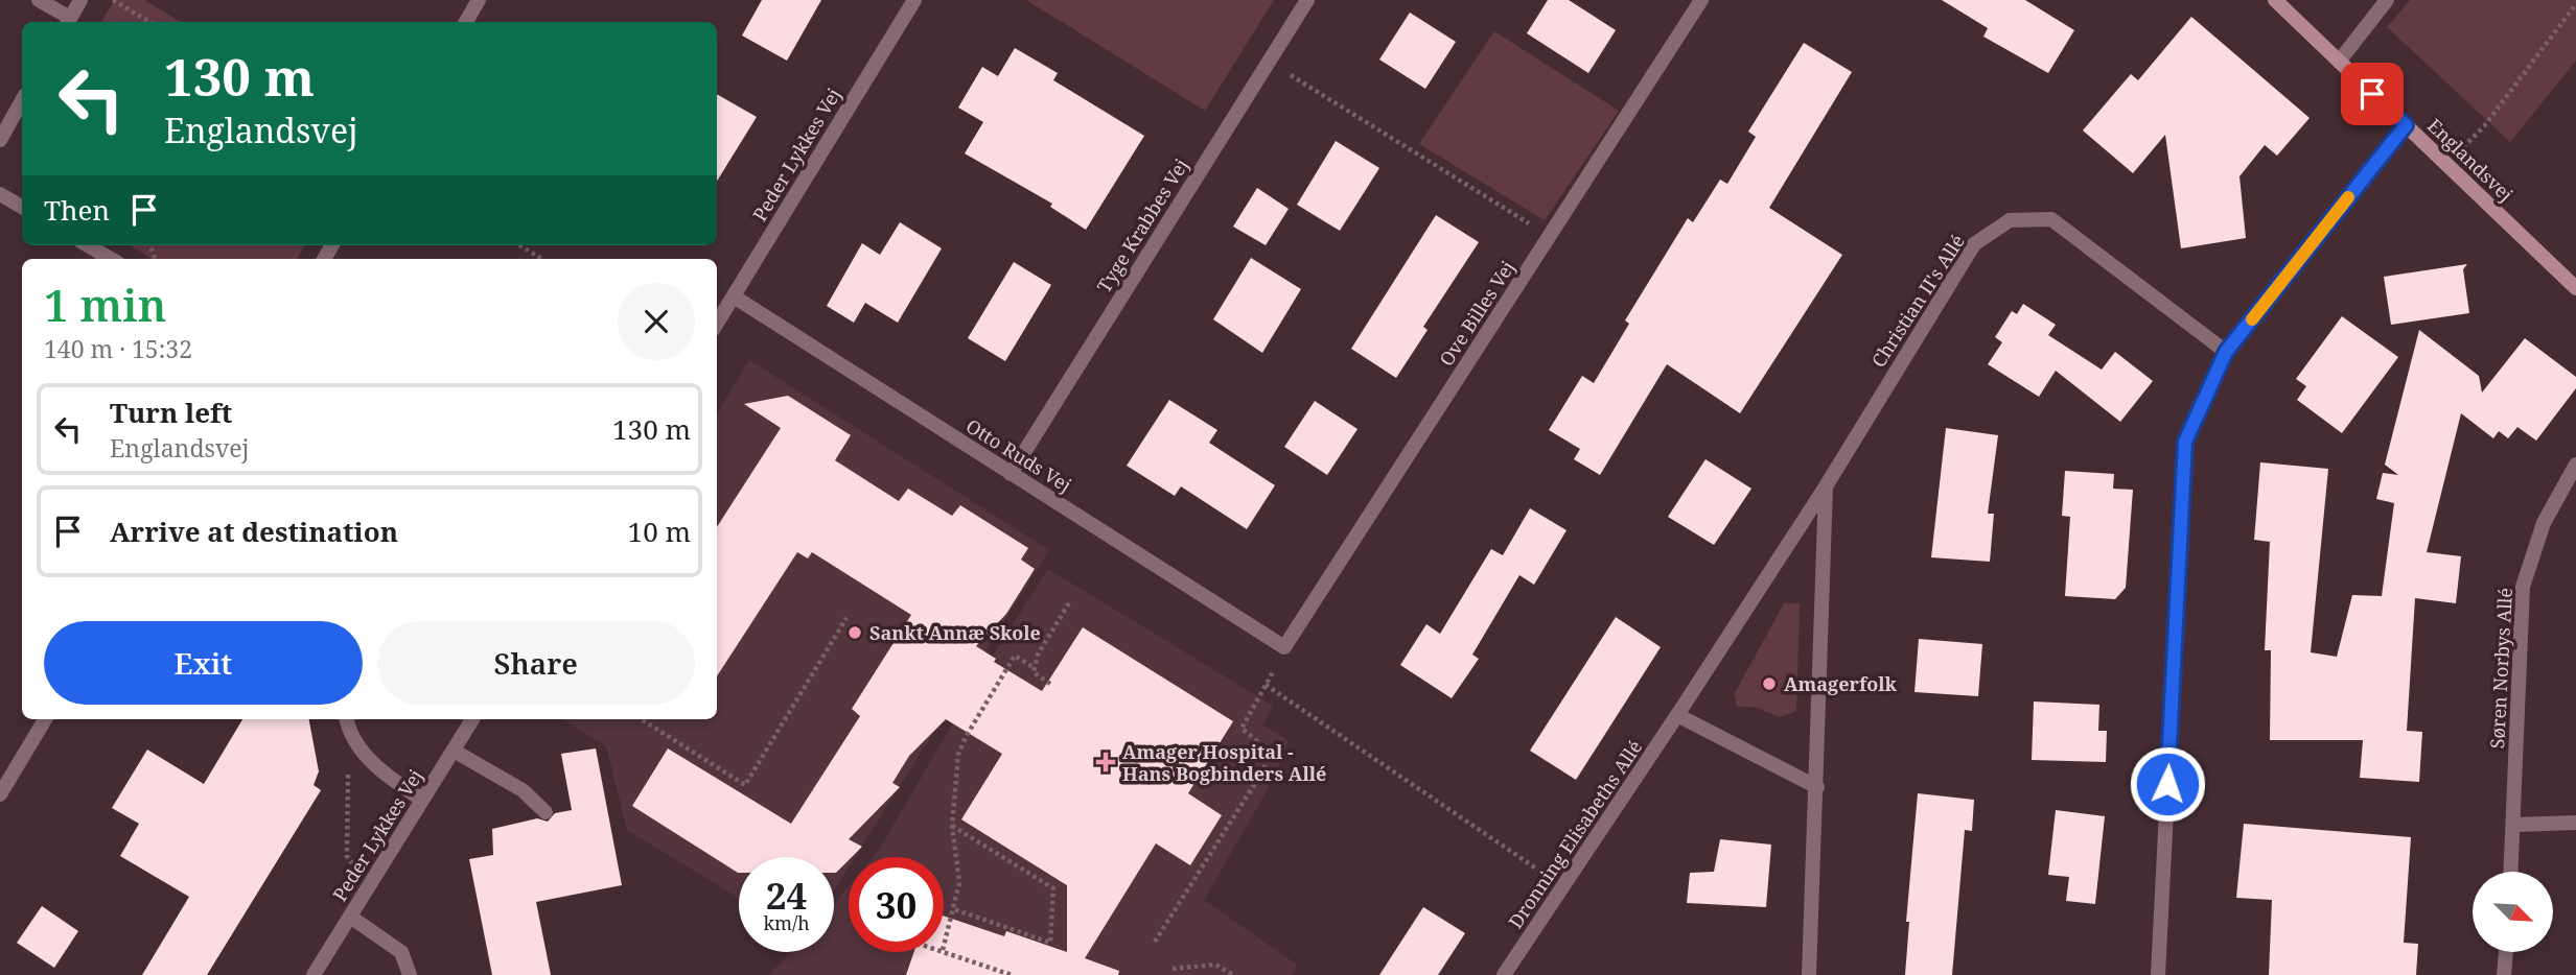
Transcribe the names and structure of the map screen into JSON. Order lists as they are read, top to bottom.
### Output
{
  "streets": {
    "street": [
      "Peder Lykkes Vej",
      "Englandsvej",
      "Tyge Krabbes Vej",
      "Christian II's Allé",
      "Ove Billes Vej",
      "Otto Ruds Vej",
      "Søren Norbys Allé",
      "Dronning Elisabeths Allé"
    ]
  },
  "crossings": [
    ["Peder Lykkes Vej", "Otto Ruds Vej"],
    ["Tyge Krabbes Vej", "Otto Ruds Vej"],
    ["Christian II's Allé", "Dronning Elisabeths Allé"],
    ["Ove Billes Vej", "Otto Ruds Vej"]
  ],
  "places": {
    "other": ["Sankt Annæ Skole", "Amagerfolk"],
    "health": ["Amager Hospital - Hans Bogbinders Allé"]
  },
  "north": "bottom right",
  "page": {
    "turn": ["130 m", "Englandsvej"],
    "then": "Then",
    "heading": ["1 min", "140 m · 15:32"],
    "list": [
      {
        "name": "Turn left",
        "note": "Englandsvej",
        "value": "130 m"
      },
      {
        "name": "Arrive at destination",
        "value": "10 m"
      }
    ],
    "buttons": ["Exit", "Share"],
    "speed": "24 km/h",
    "limit": "30"
  }
}
